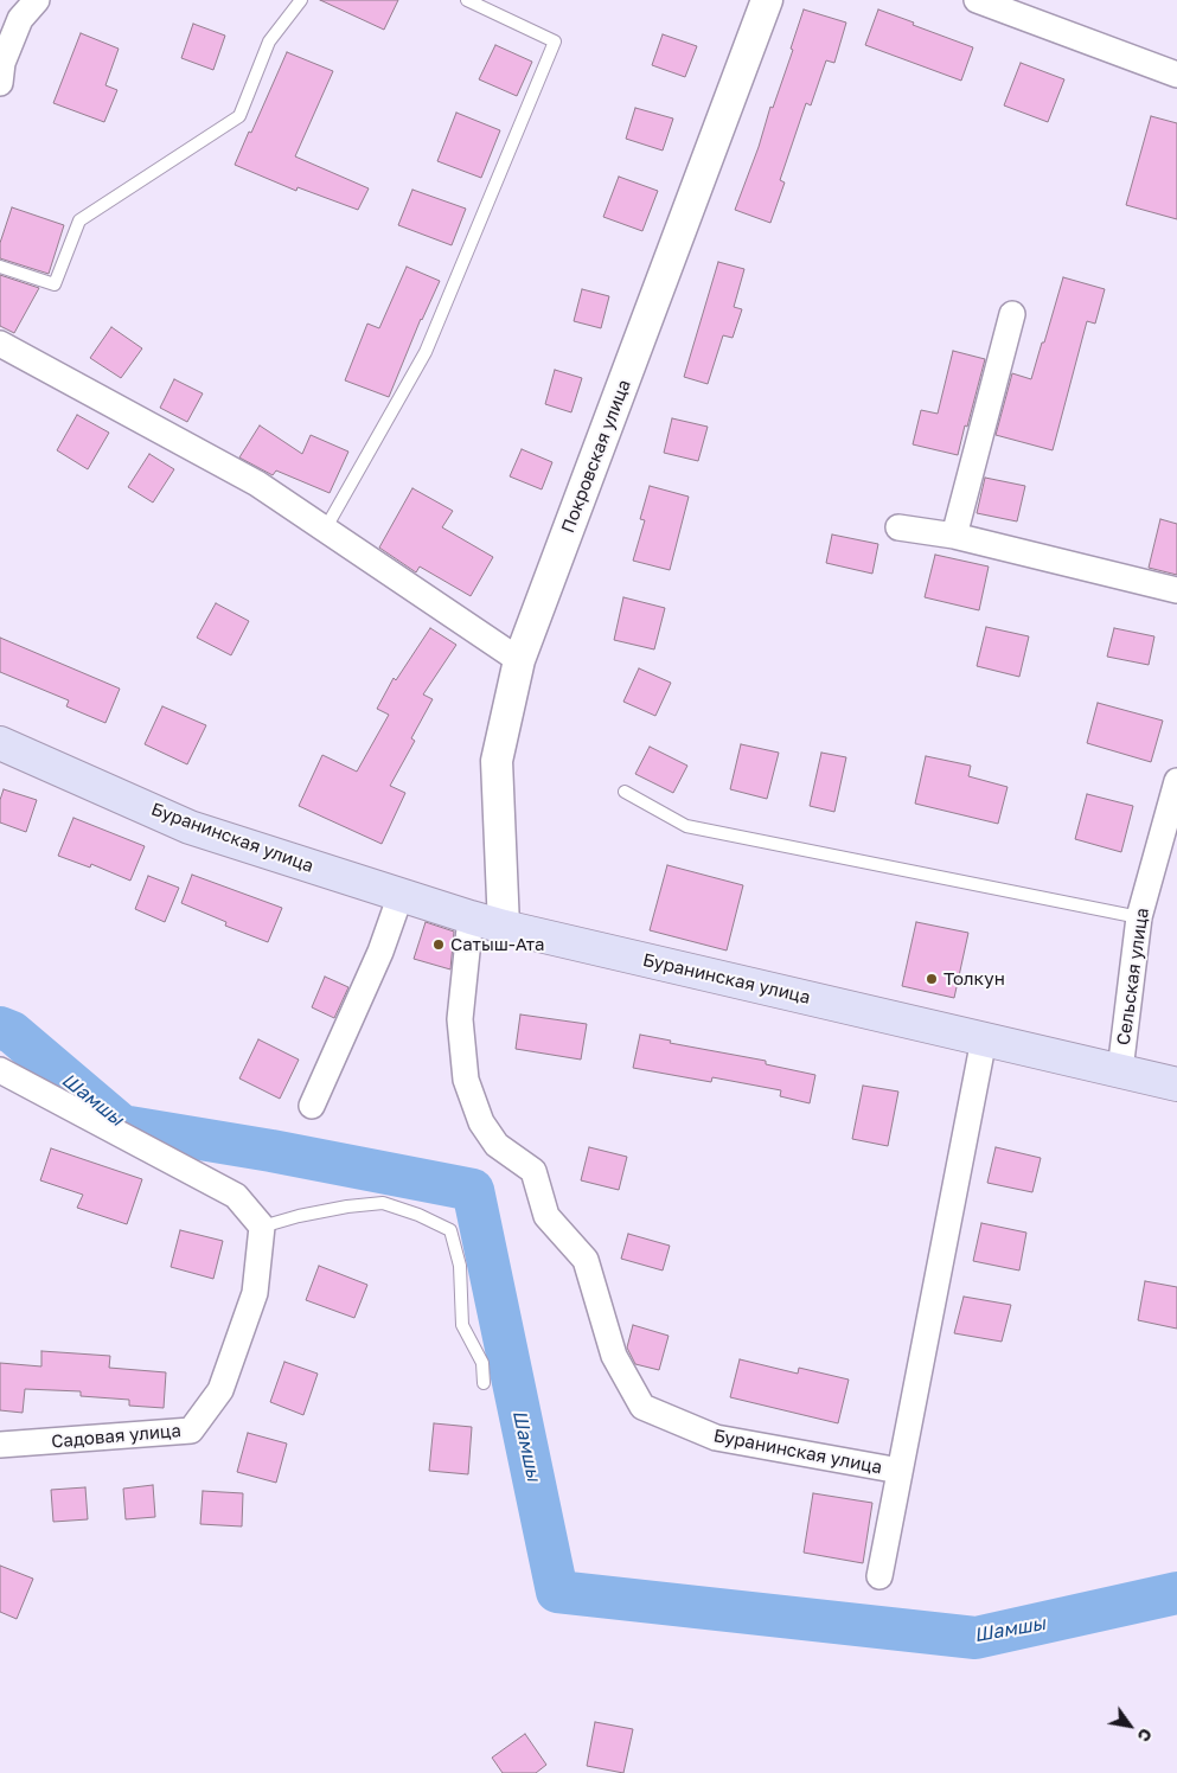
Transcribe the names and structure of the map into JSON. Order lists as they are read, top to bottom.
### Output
{
  "streets": {
    "main road": ["Буранинская улица"],
    "street": ["Покровская улица", "Сельская улица", "Садовая улица"]
  },
  "crossings": [
    ["Покровская улица", "Буранинская улица"],
    ["Буранинская улица", "Сельская улица"]
  ],
  "water": ["Шамшы"],
  "places": ["Сатыш-Ата", "Толкун"],
  "north": "bottom right"
}
